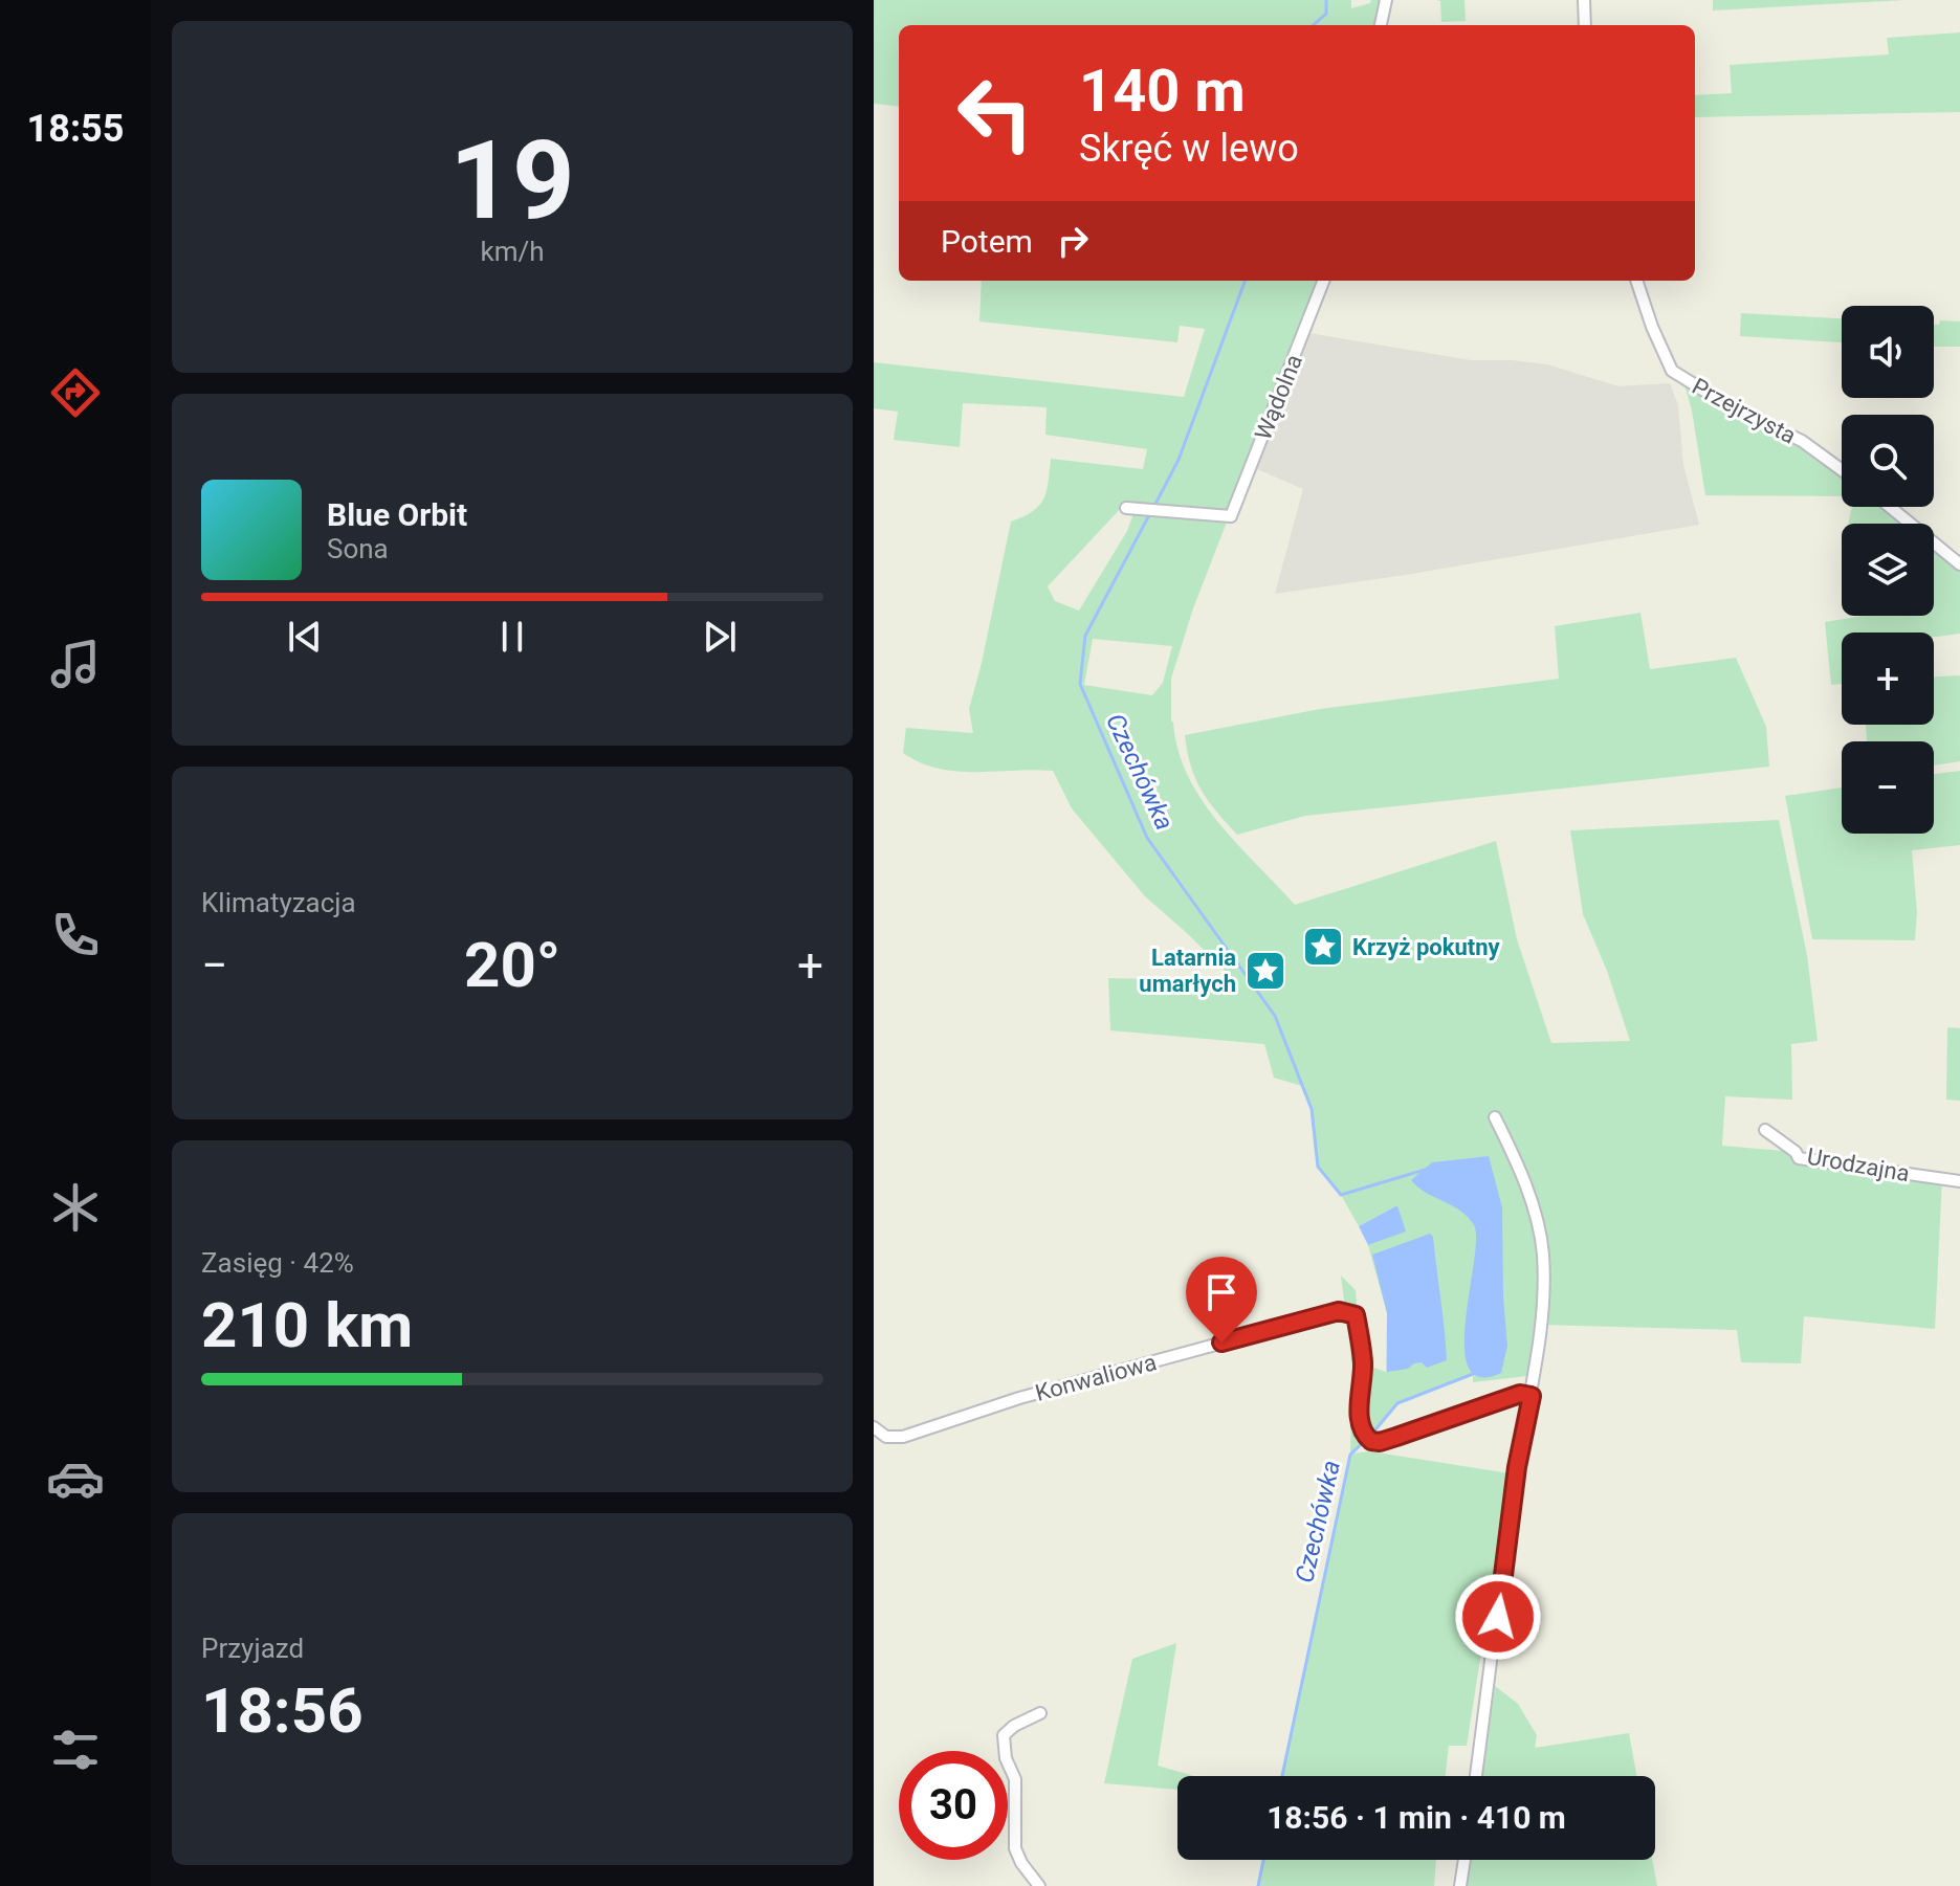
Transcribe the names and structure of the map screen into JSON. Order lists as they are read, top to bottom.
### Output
{
  "streets": {
    "street": [
      "Wądolna",
      "Przejrzysta",
      "Urodzajna",
      "Konwaliowa"
    ]
  },
  "water": ["Czechówka"],
  "places": {
    "place": ["Krzyż pokutny", "Latarnia umarłych"]
  },
  "page": {
    "tabs": "18:55",
    "tile": [
      ["19", "km/h"],
      "Klimatyzacja",
      ["Zasięg · 42%", "210 km"],
      ["Przyjazd", "18:56"]
    ],
    "turn": ["140 m", "Skręć w lewo"],
    "then": "Potem",
    "map_buttons": ["+", "−"],
    "song": ["Blue Orbit", "Sona"],
    "heat": ["−", "20°", "+"],
    "limit": "30",
    "trip": "18:56 · 1 min · 410 m"
  }
}
